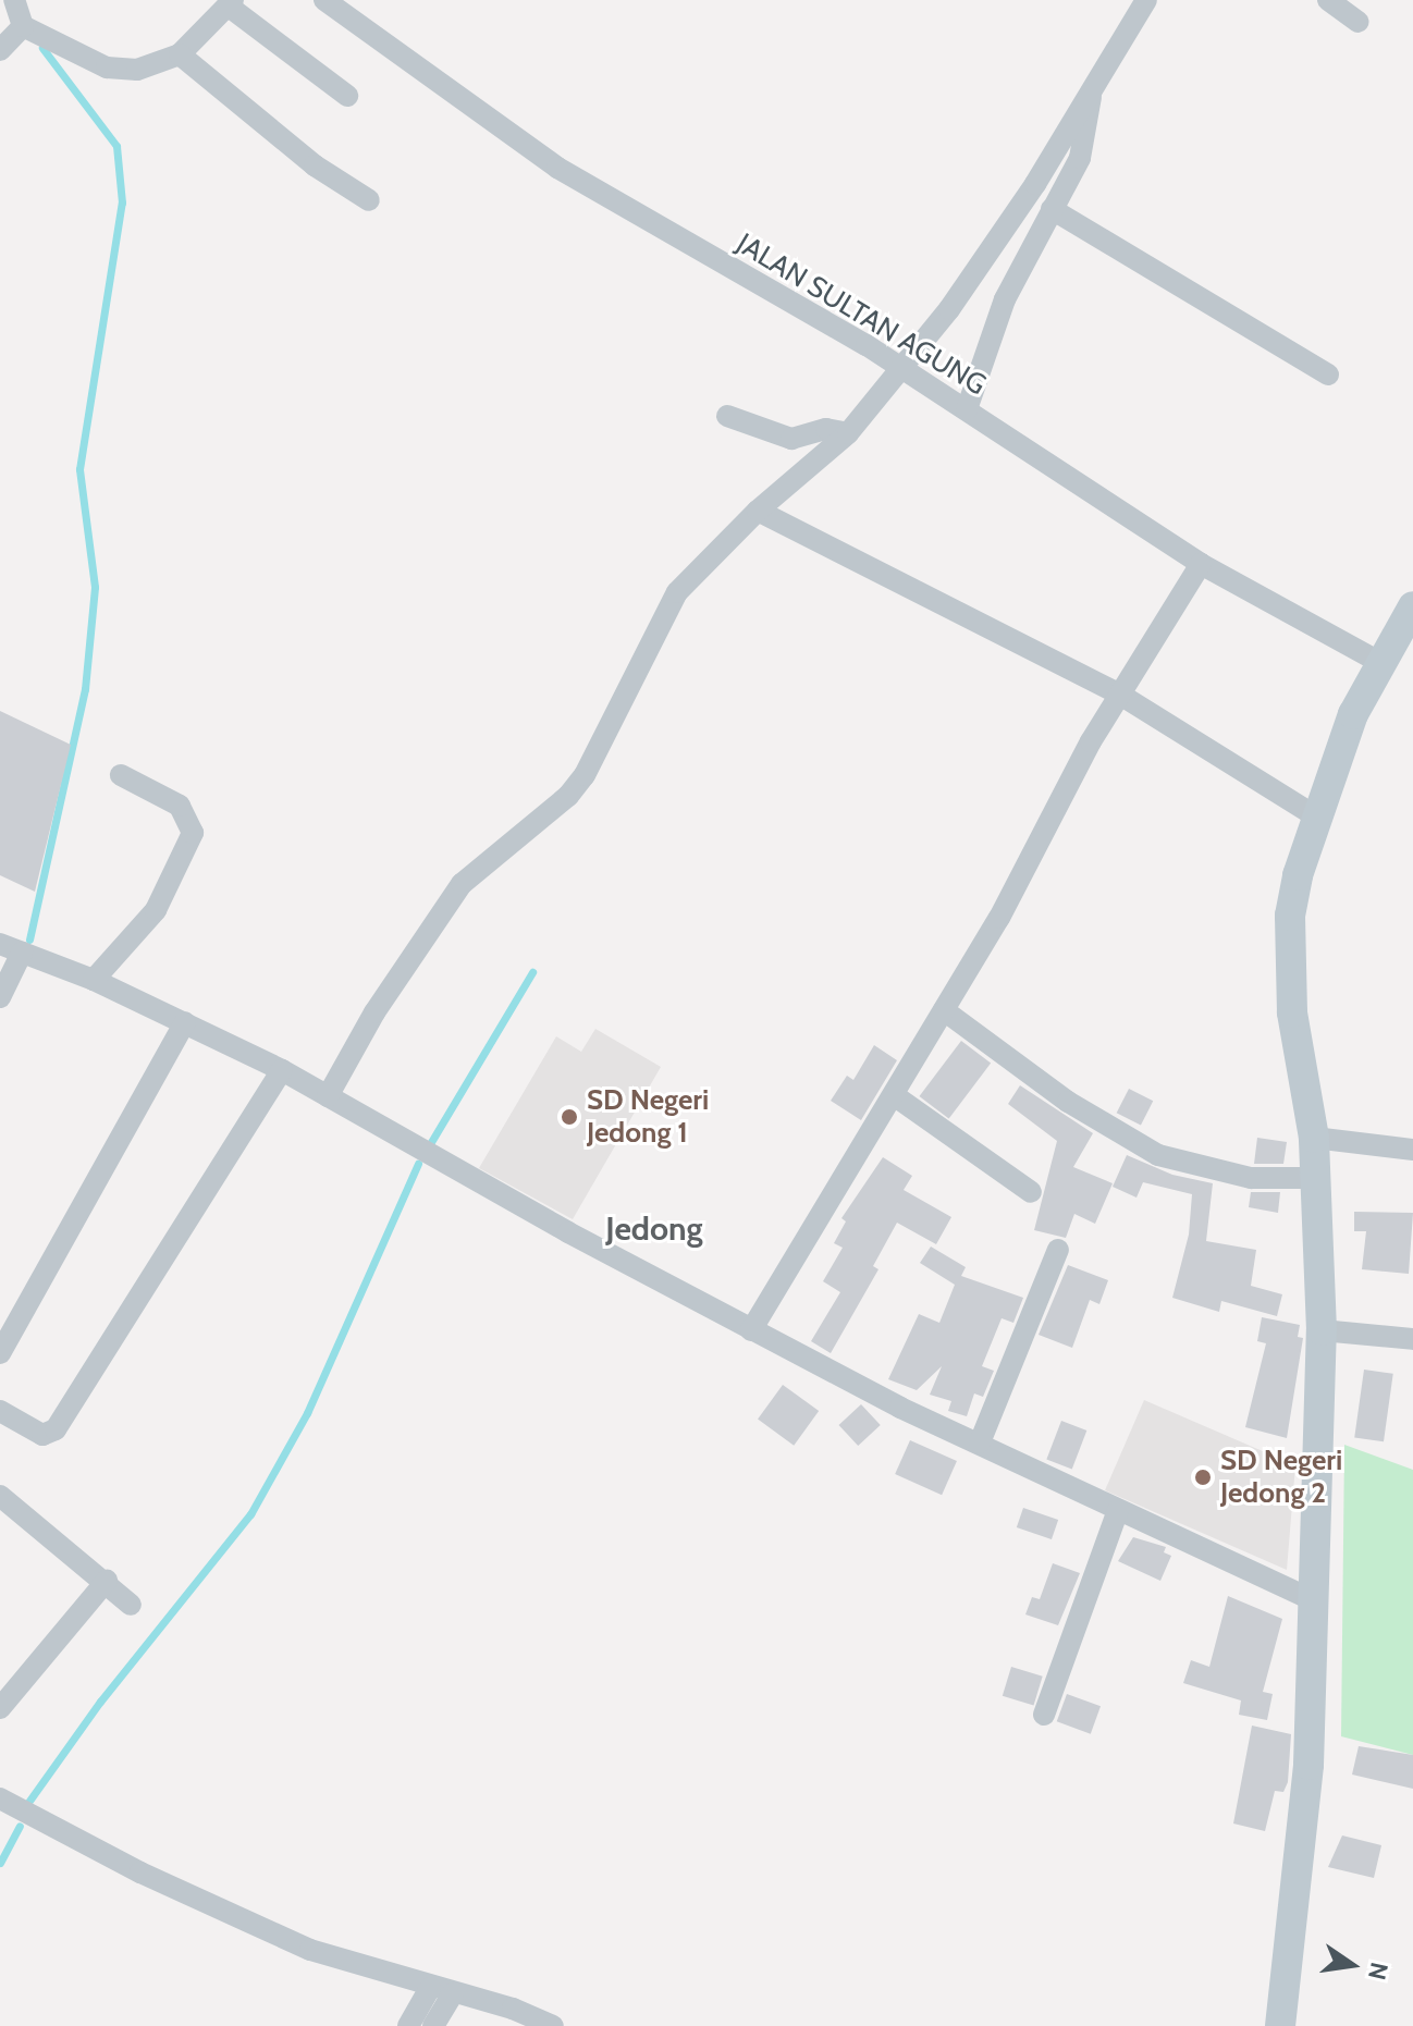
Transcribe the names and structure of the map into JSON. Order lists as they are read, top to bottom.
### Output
{
  "streets": {
    "street": ["JALAN SULTAN AGUNG"]
  },
  "districts": ["Jedong"],
  "places": ["SD Negeri Jedong 1", "SD Negeri Jedong 2"],
  "north": "right"
}
